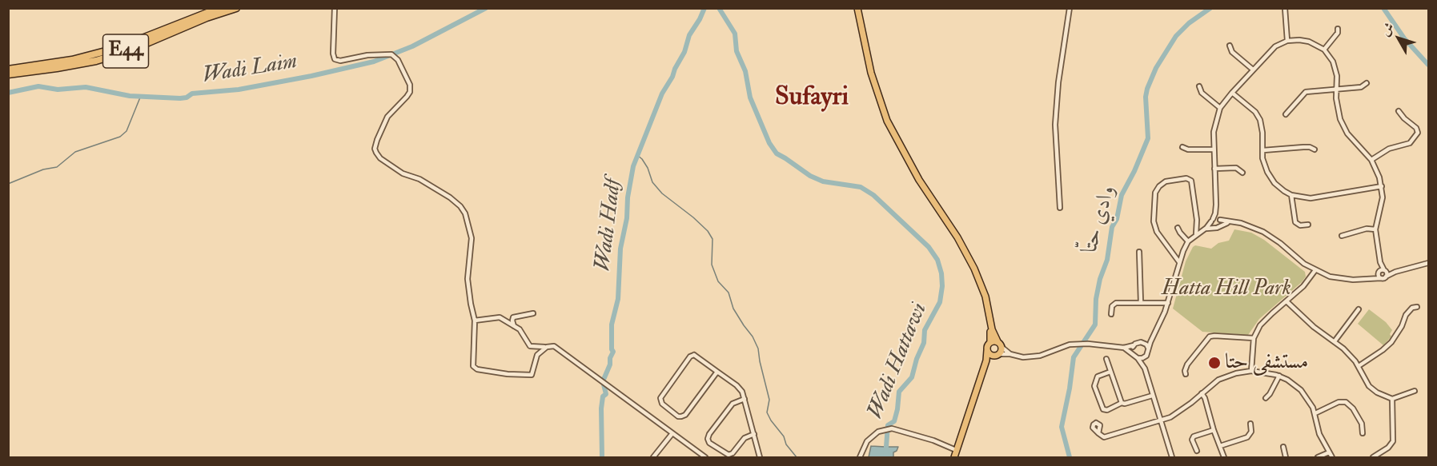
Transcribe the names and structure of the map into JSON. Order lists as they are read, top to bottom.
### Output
{
  "streets": {
    "highway": ["E44"]
  },
  "districts": ["Sufayri"],
  "water": [
    "Wadi Laim",
    "وادي حتّا",
    "Wadi Hadf",
    "Wadi Hattawi"
  ],
  "parks": ["Hatta Hill Park"],
  "places": ["مستشفى حتا"],
  "north": "top left"
}
